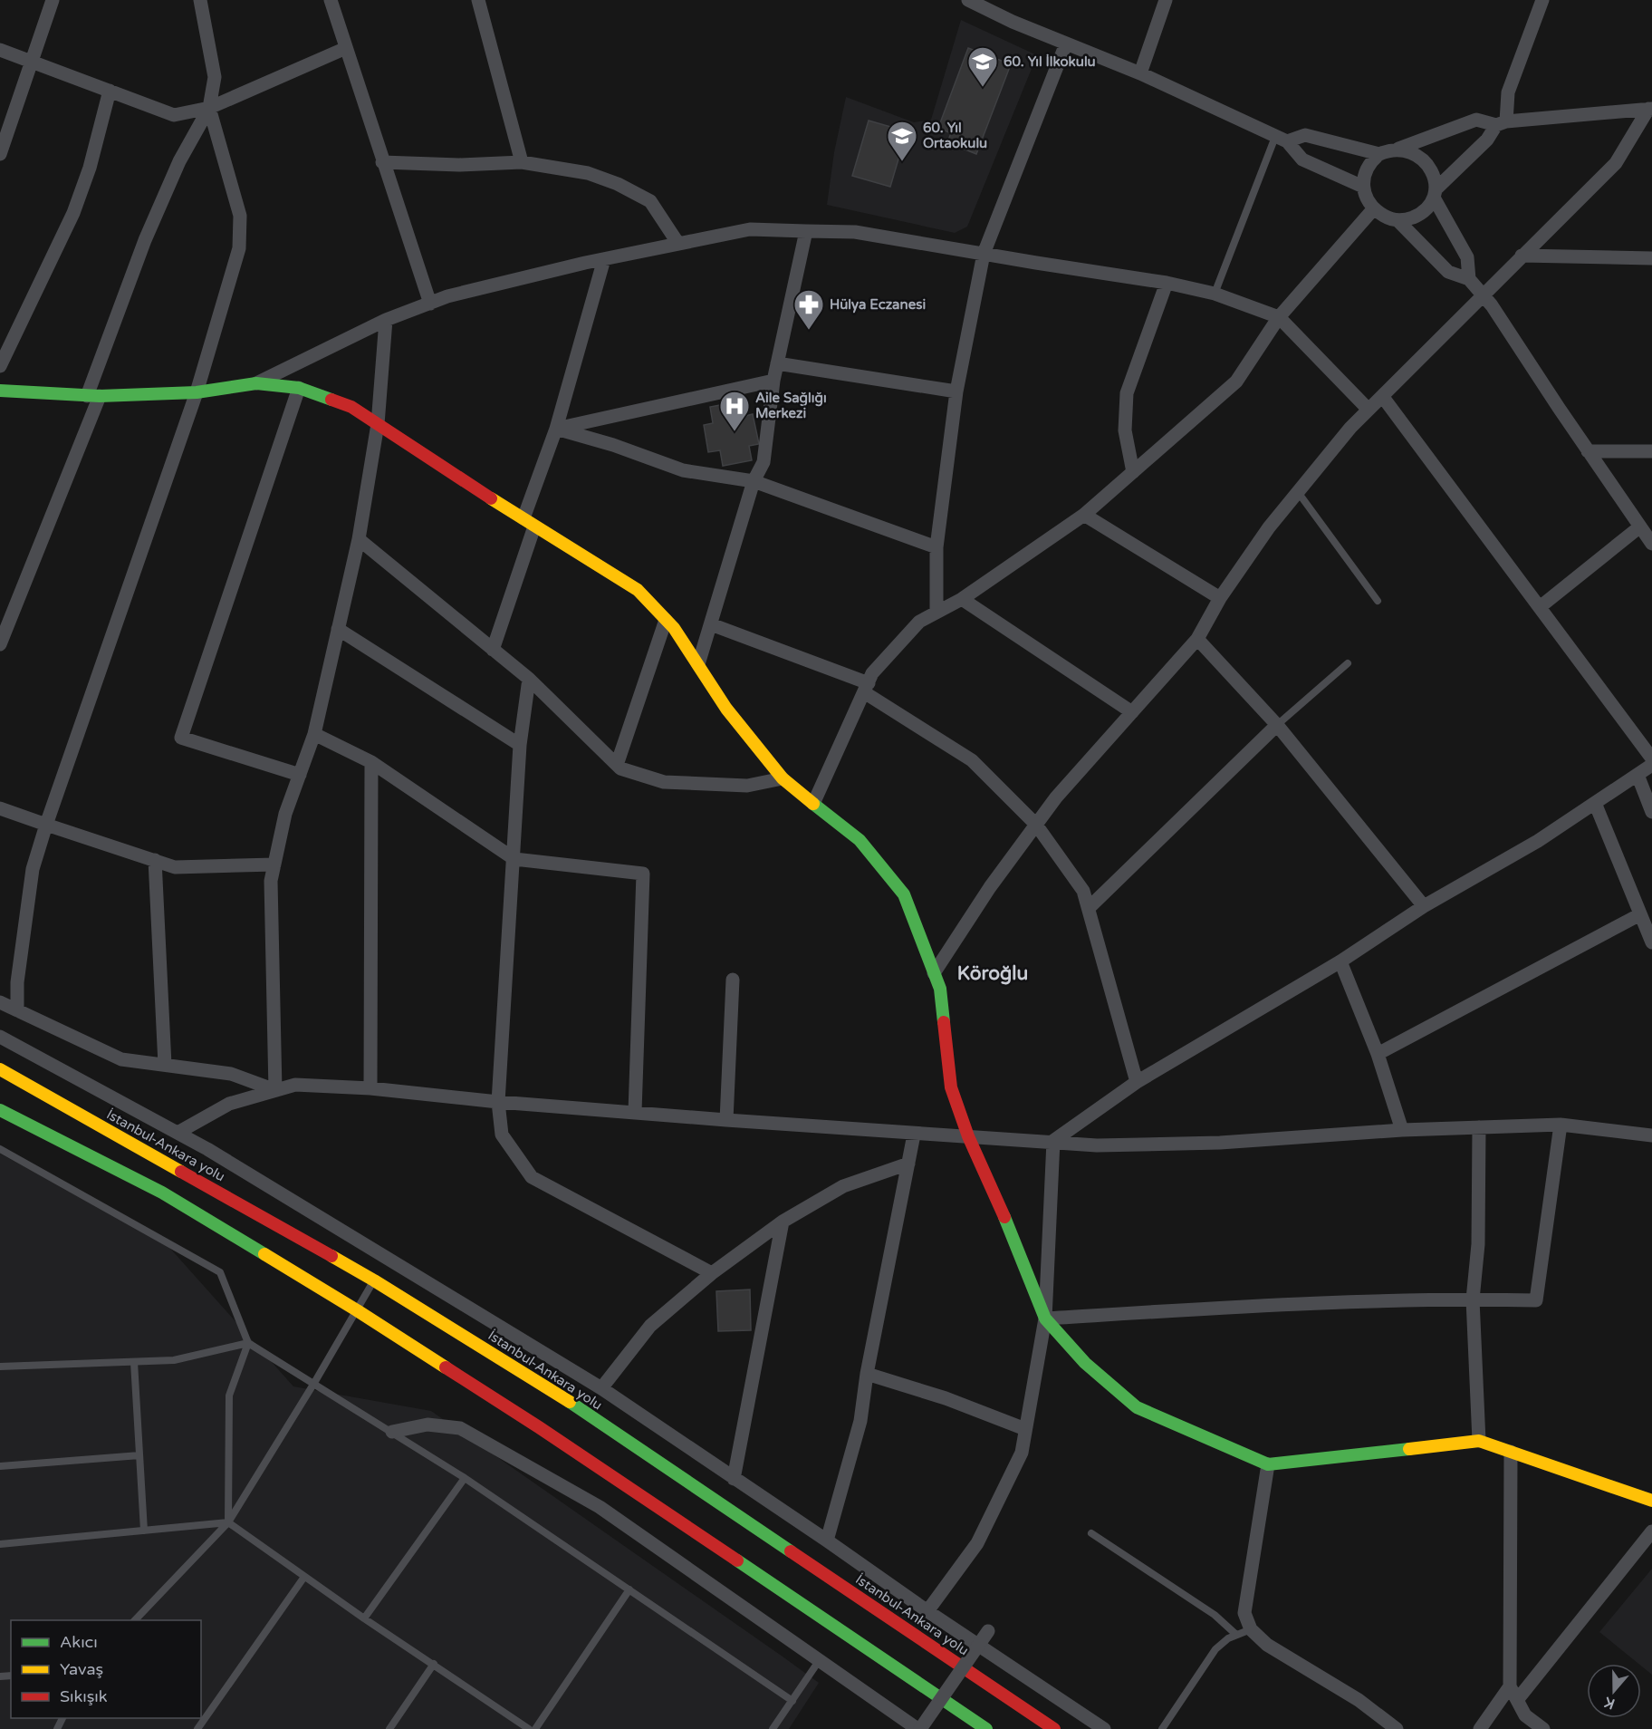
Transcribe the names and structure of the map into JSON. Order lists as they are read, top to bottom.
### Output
{
  "streets": {
    "main road": ["İstanbul-Ankara yolu"]
  },
  "districts": ["Köroğlu"],
  "places": {
    "school or university": ["60. Yıl İlkokulu", "60. Yıl Ortaokulu"],
    "pharmacy": ["Hülya Eczanesi"],
    "hospital": ["Aile Sağlığı Merkezi"]
  },
  "legend": ["Akıcı", "Yavaş", "Sıkışık"],
  "north": "bottom"
}
